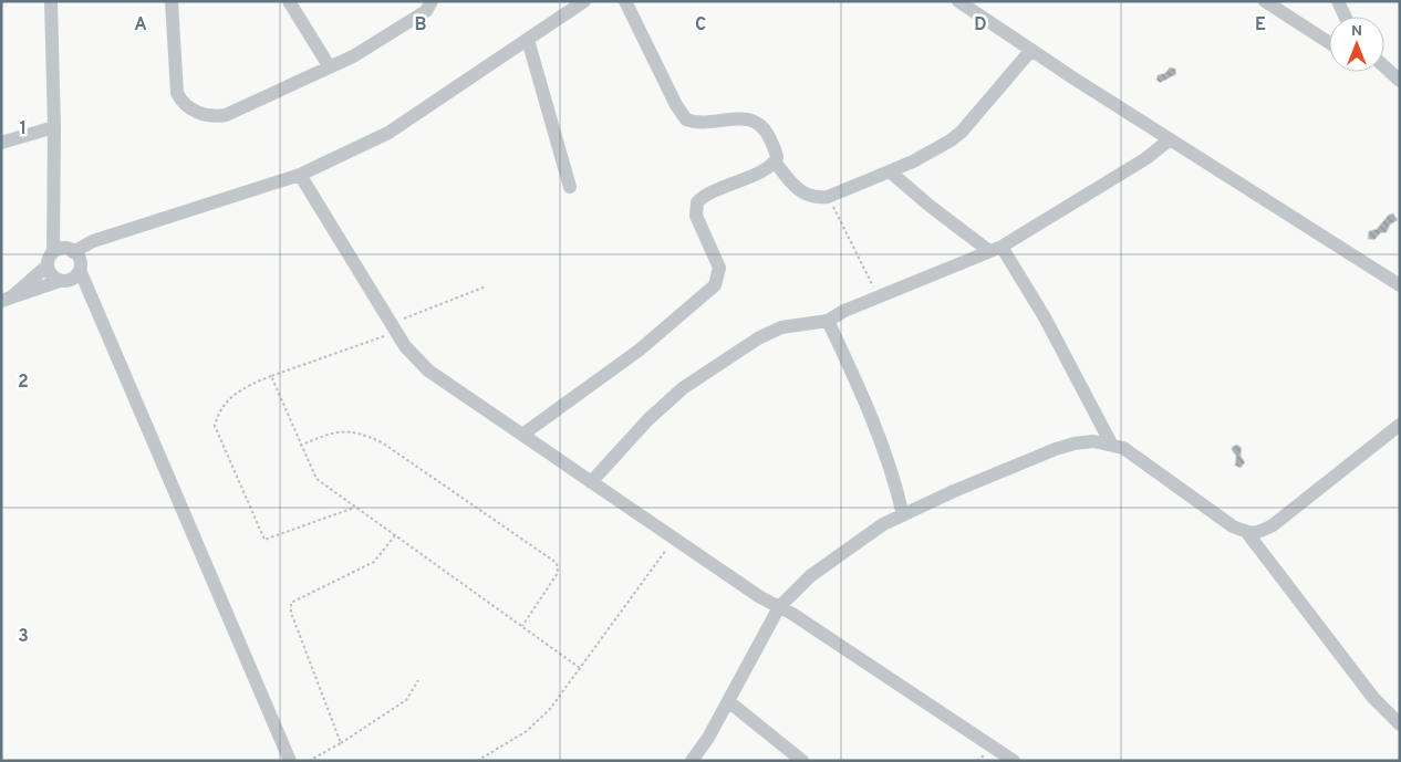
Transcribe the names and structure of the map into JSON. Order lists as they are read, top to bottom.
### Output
{
  "north": "top",
  "grid": {
    "columns": [
      "A",
      "B",
      "C",
      "D",
      "E"
    ],
    "rows": ["1", "2", "3"]
  }
}
